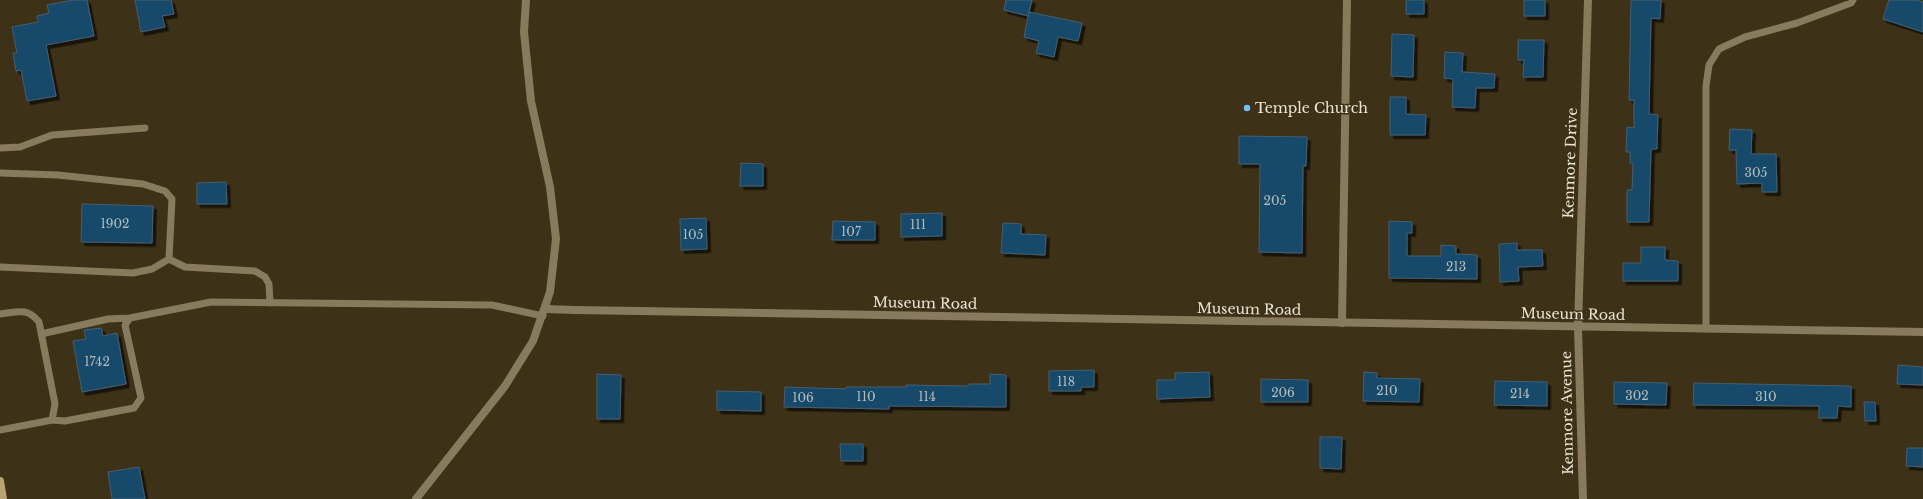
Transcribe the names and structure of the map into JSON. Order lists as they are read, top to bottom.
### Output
{
  "streets": {
    "street": ["Kenmore Drive", "Museum Road", "Kenmore Avenue"]
  },
  "crossings": [
    ["Kenmore Drive", "Museum Road"],
    ["Kenmore Drive", "Kenmore Avenue"],
    ["Museum Road", "Kenmore Avenue"]
  ],
  "places": ["Temple Church"],
  "house_numbers": [
    "305",
    "205",
    "1902",
    "111",
    "107",
    "105",
    "213",
    "1742",
    "118",
    "210",
    "206",
    "214",
    "302",
    "110",
    "114",
    "310",
    "106"
  ]
}
